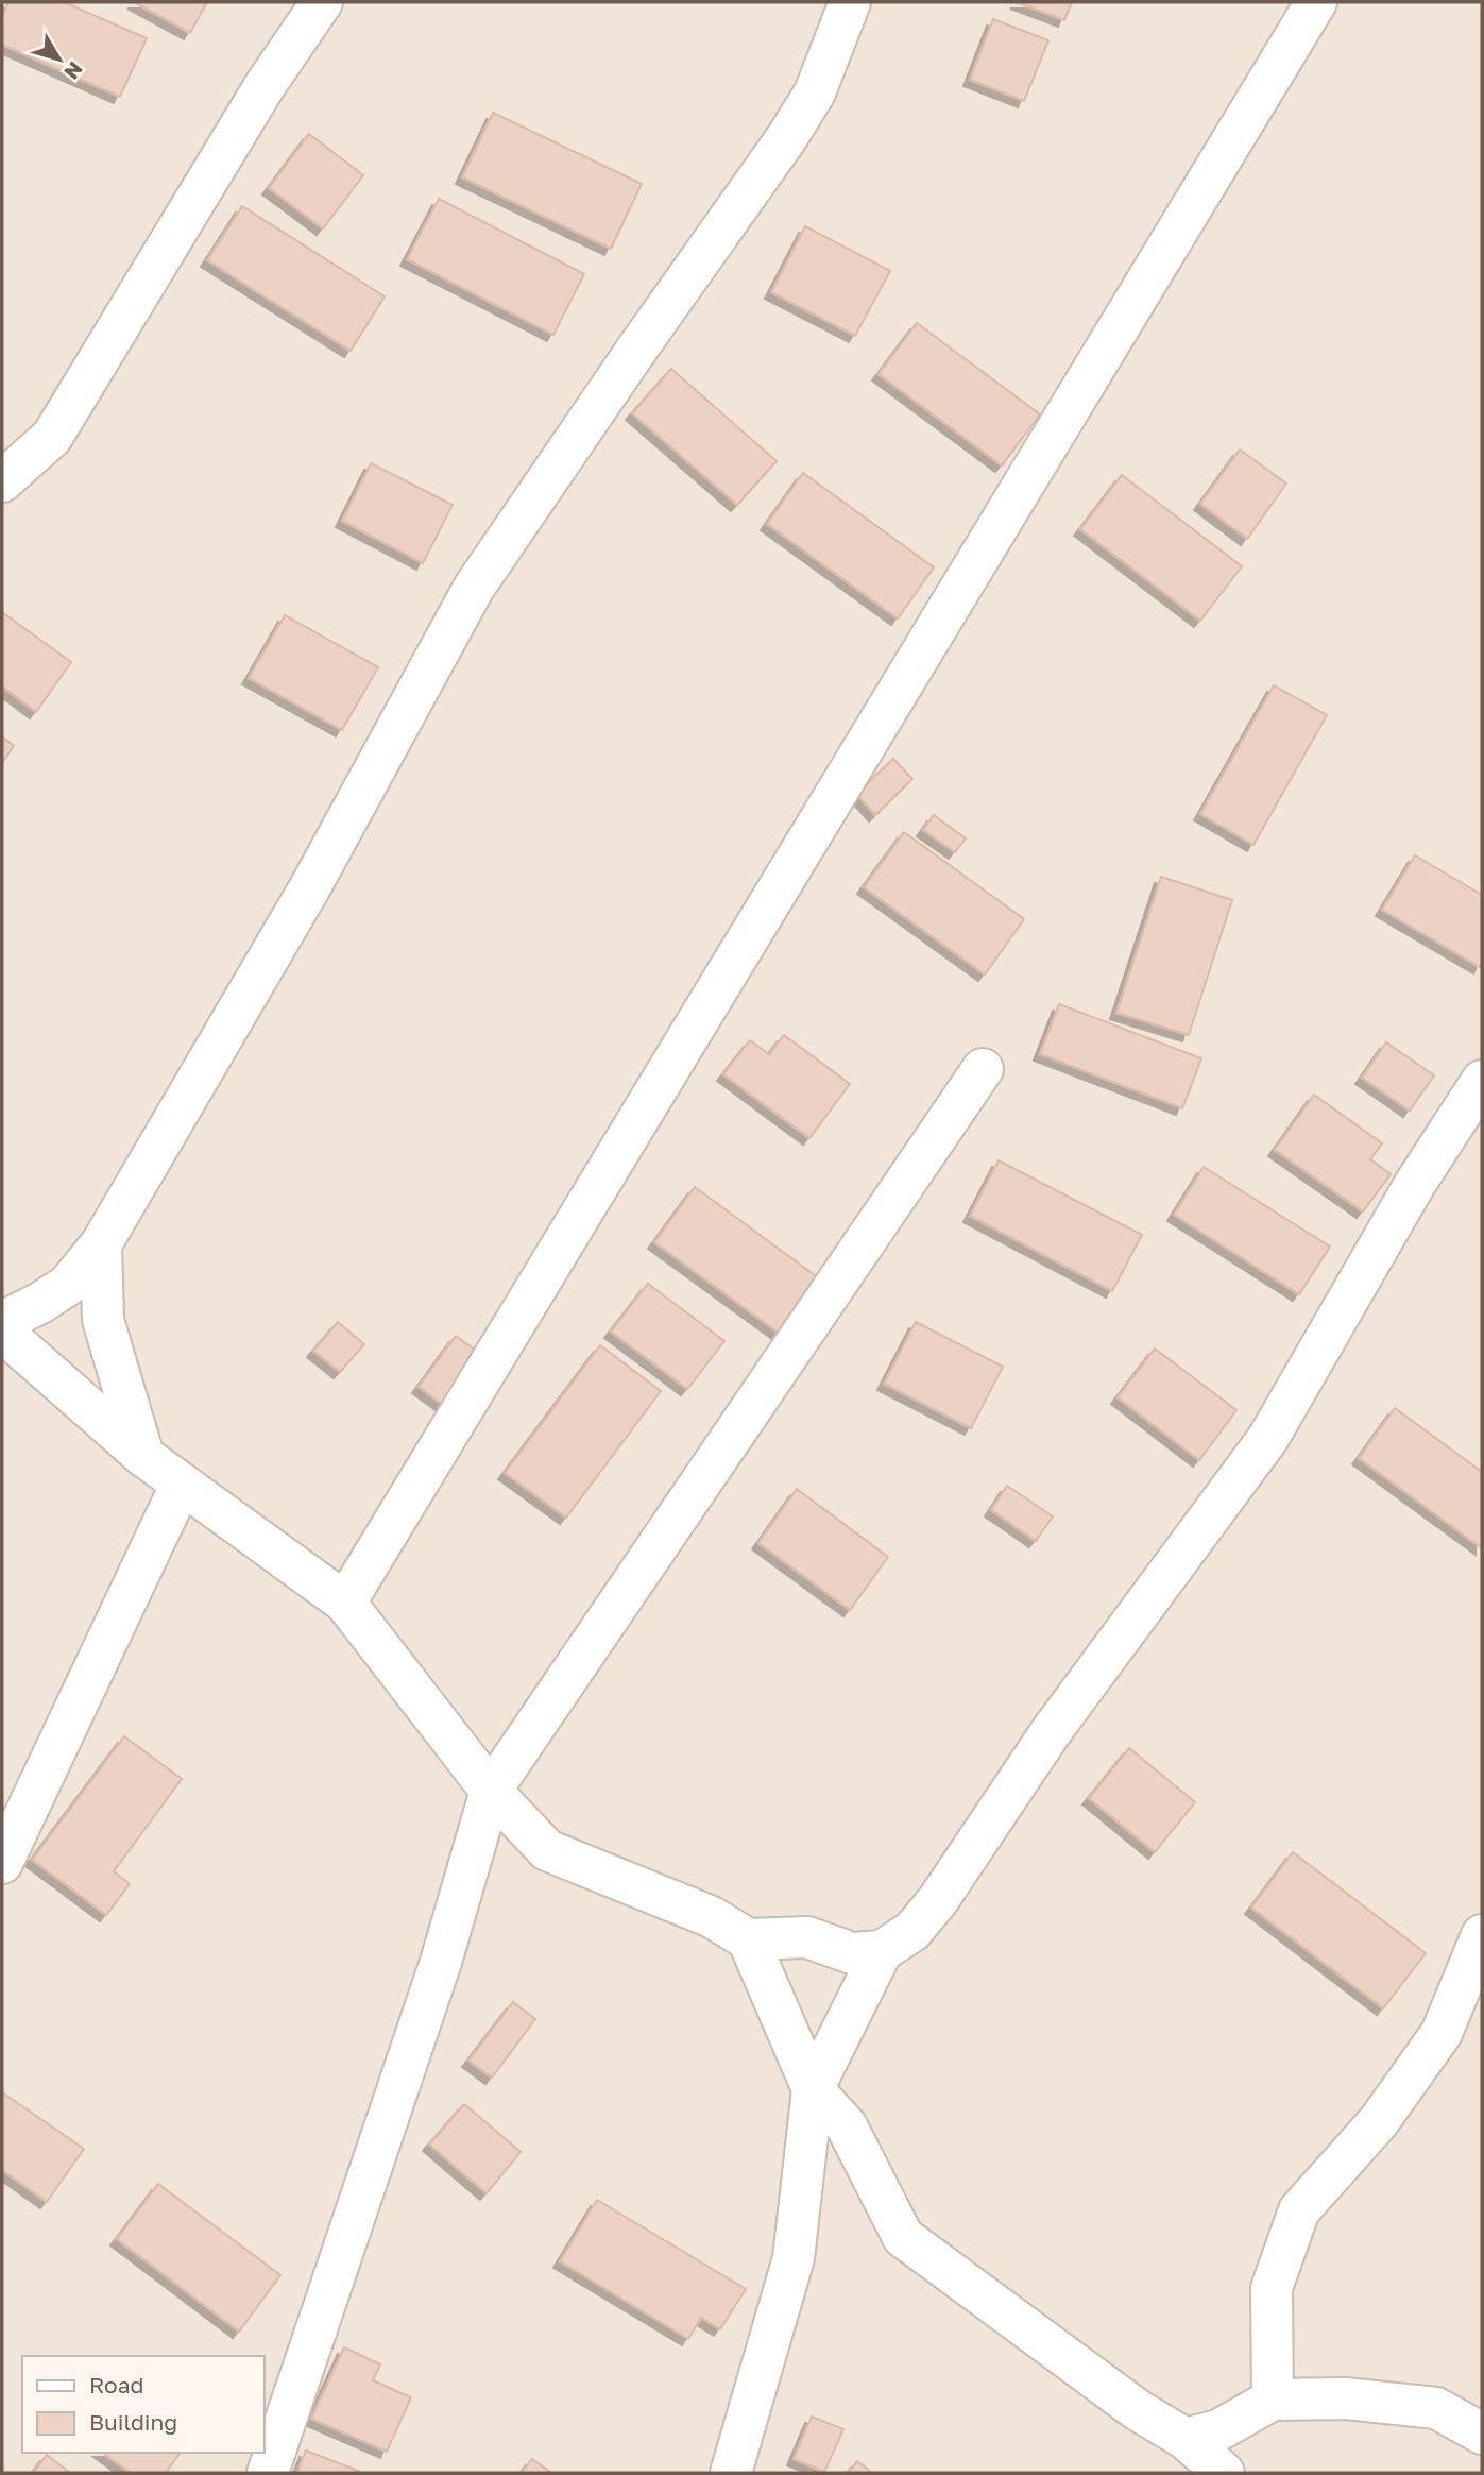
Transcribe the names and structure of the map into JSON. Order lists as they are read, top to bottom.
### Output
{
  "legend": ["Road", "Building"],
  "north": "bottom right"
}
